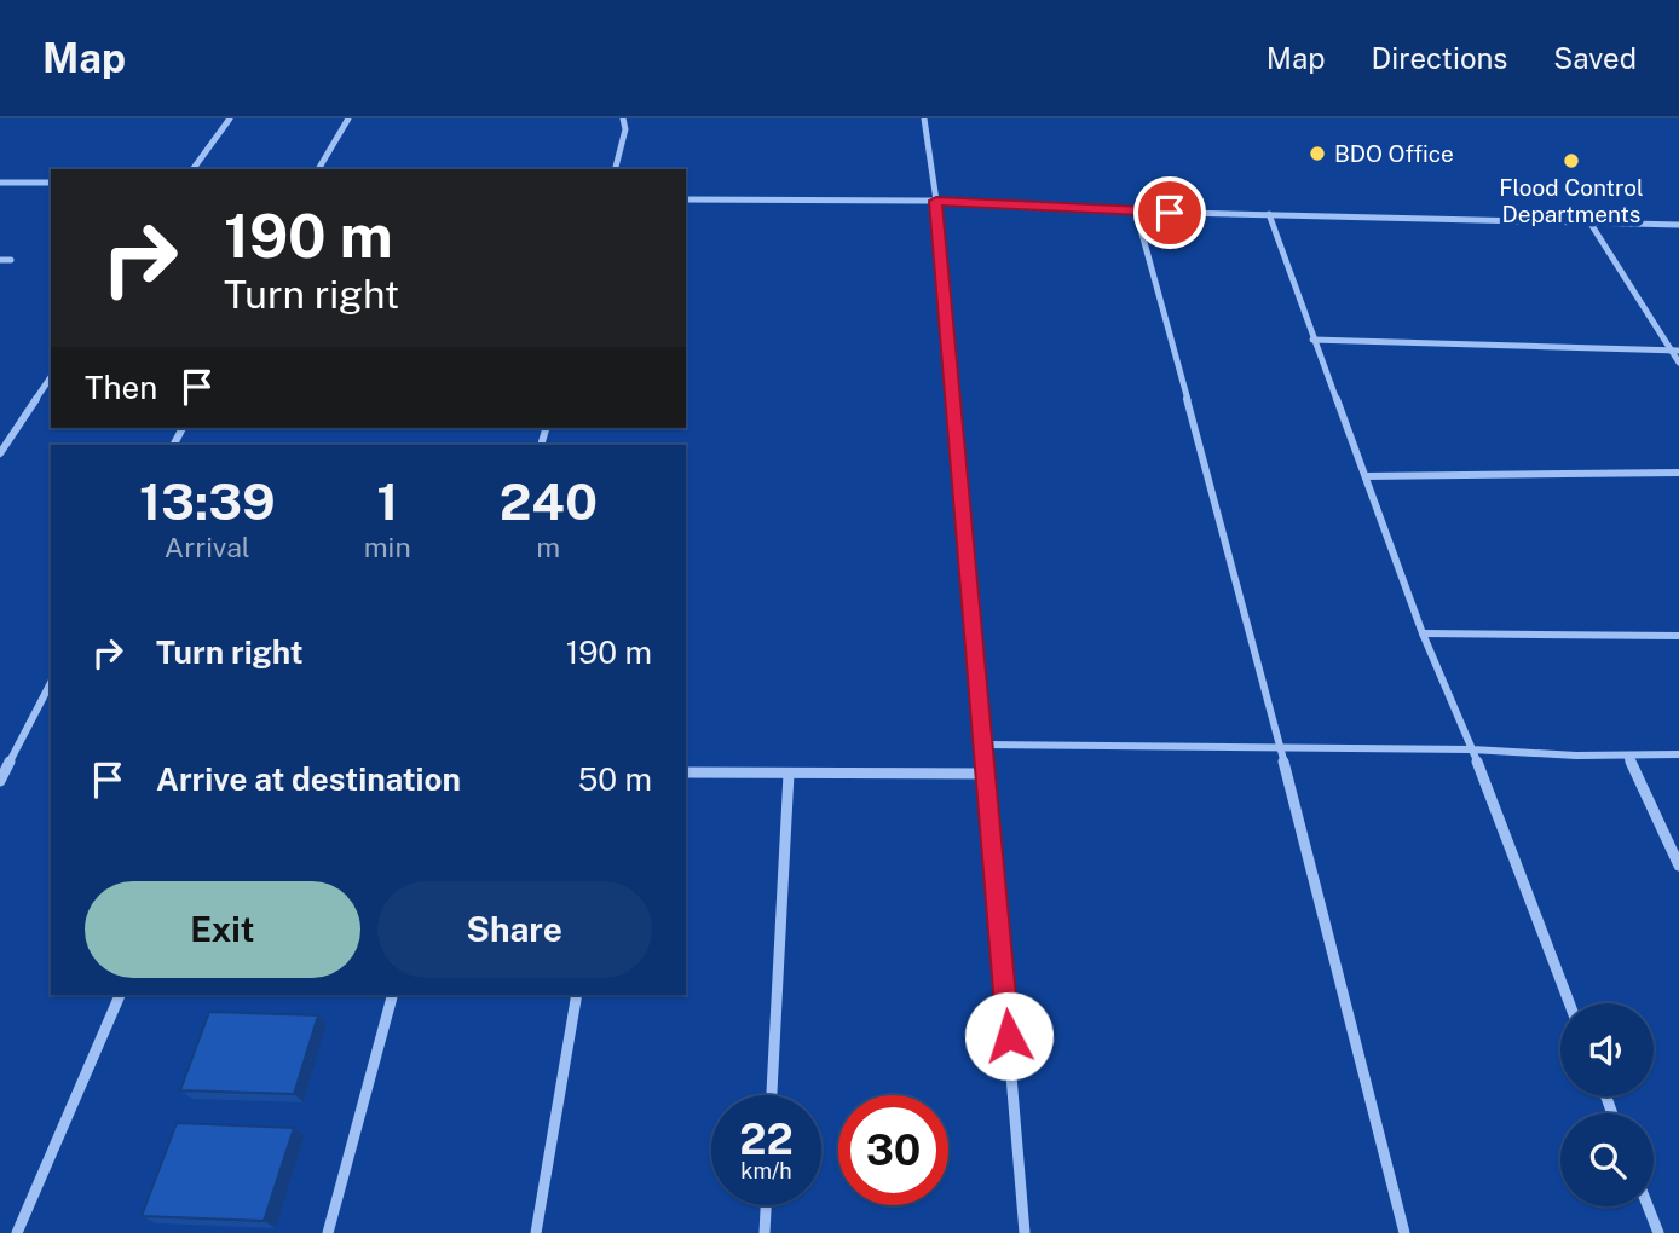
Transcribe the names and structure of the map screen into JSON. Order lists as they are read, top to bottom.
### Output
{
  "places": ["BDO Office", "Flood Control Departments"],
  "page": {
    "header": "Map",
    "nav": ["Map", "Directions", "Saved"],
    "turn": ["190 m", "Turn right"],
    "then": "Then",
    "eta": [
      "13:39",
      "Arrival",
      "1",
      "min",
      "240",
      "m"
    ],
    "list": [
      {
        "name": "Turn right",
        "value": "190 m"
      },
      {
        "name": "Arrive at destination",
        "value": "50 m"
      }
    ],
    "buttons": ["Exit", "Share"],
    "speed": "22 km/h",
    "limit": "30"
  }
}
